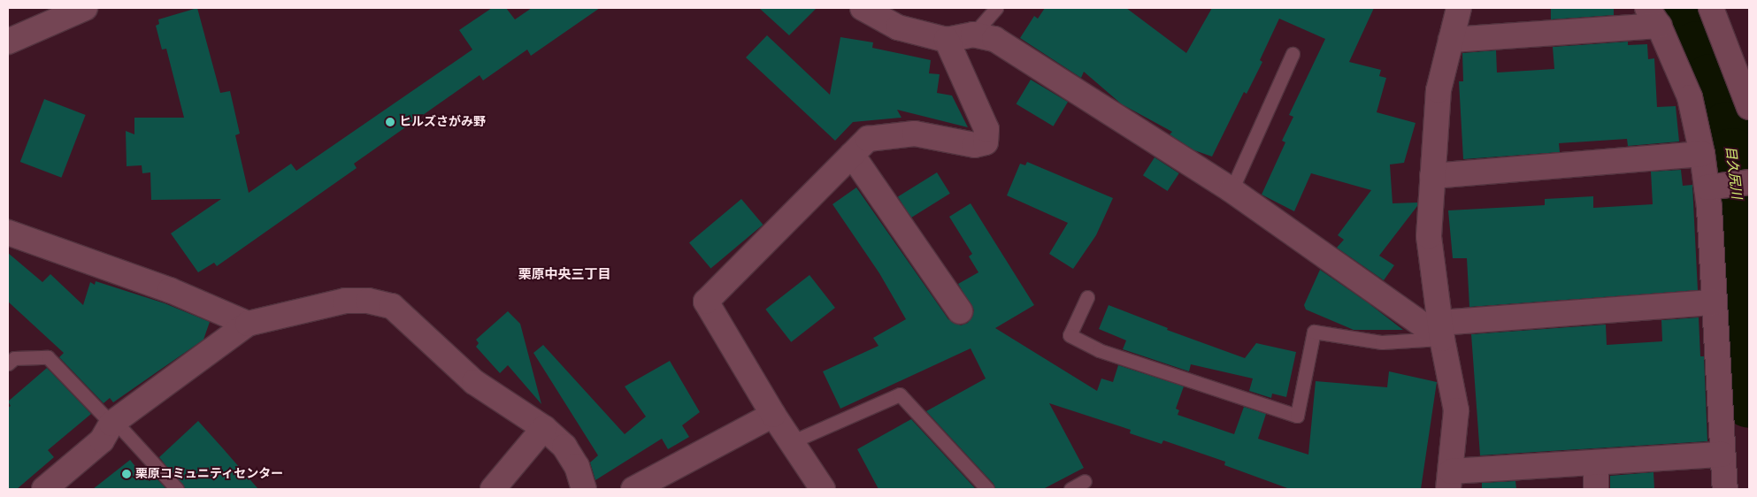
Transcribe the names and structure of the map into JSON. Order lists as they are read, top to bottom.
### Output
{
  "districts": ["栗原中央三丁目"],
  "water": ["目久尻川"],
  "places": ["ヒルズさがみ野", "栗原コミュニティセンター"]
}
